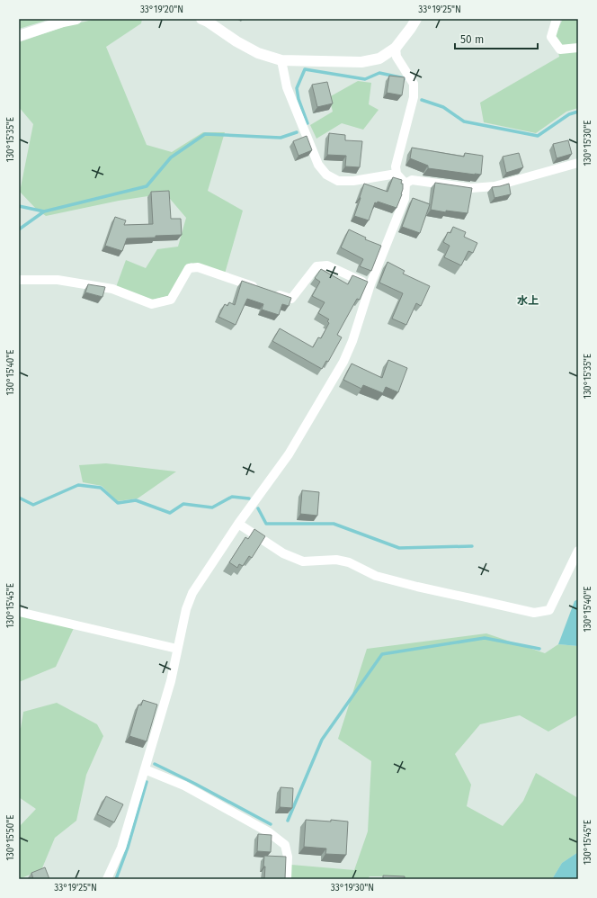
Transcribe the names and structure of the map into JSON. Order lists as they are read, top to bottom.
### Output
{
  "districts": ["水上"],
  "scale_bar": "50 m",
  "coordinates": [
    "33°19'20\"N",
    "33°19'25\"N",
    "130°15'35\"E",
    "130°15'30\"E",
    "130°15'40\"E",
    "130°15'45\"E",
    "130°15'50\"E",
    "33°19'30\"N"
  ]
}
